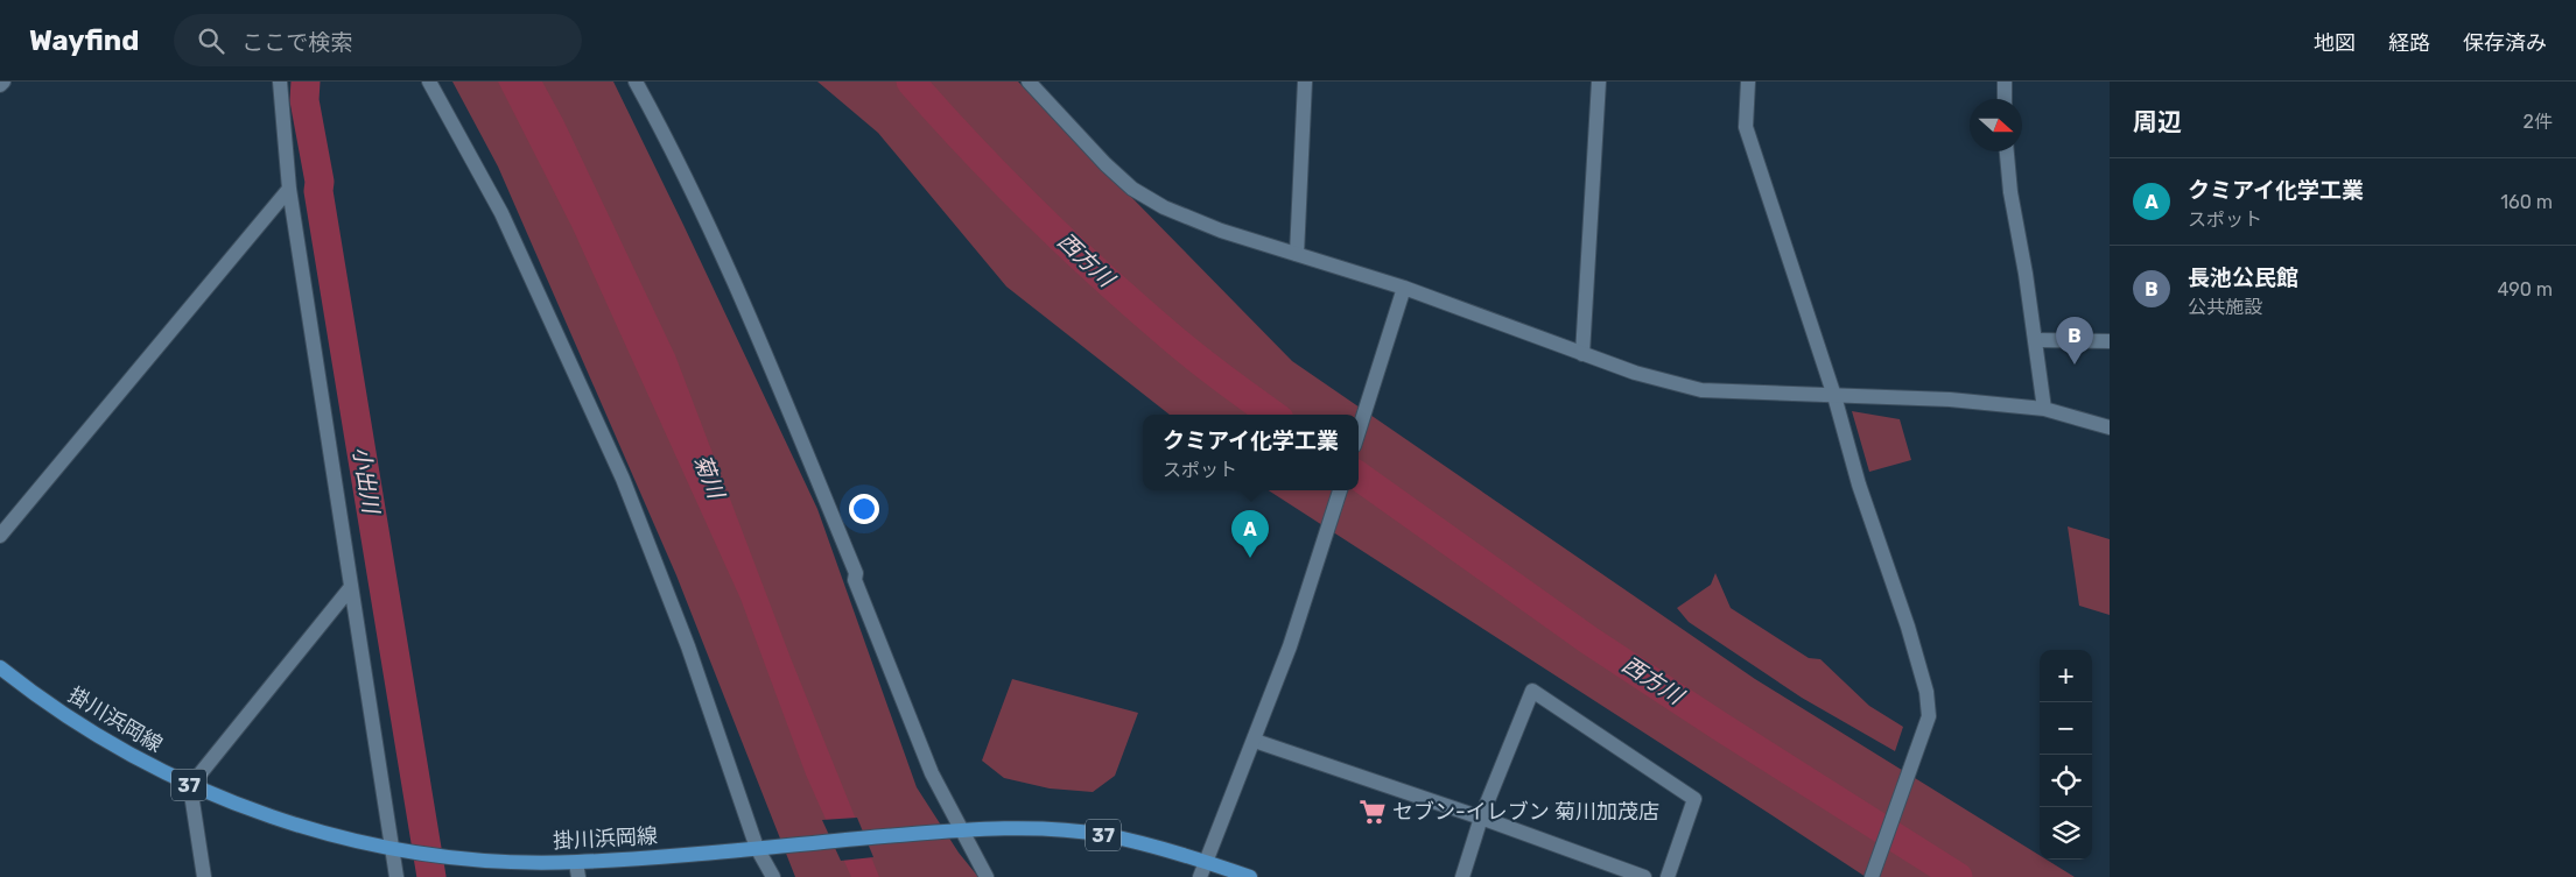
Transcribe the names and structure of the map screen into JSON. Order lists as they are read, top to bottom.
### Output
{
  "streets": {
    "main road": ["掛川浜岡線", "37"]
  },
  "water": ["西方川", "菊川", "小出川"],
  "places": {
    "supermarket": ["セブン-イレブン 菊川加茂店"]
  },
  "north": "right",
  "page": {
    "header": "Wayfind",
    "search": "ここで検索",
    "nav": ["地図", "経路", "保存済み"],
    "heading": ["周辺", "2件"],
    "list": [
      {
        "mark": "A",
        "name": "クミアイ化学工業",
        "note": "スポット",
        "value": "160 m"
      },
      {
        "mark": "B",
        "name": "長池公民館",
        "note": "公共施設",
        "value": "490 m"
      }
    ],
    "pins": ["B", "A"],
    "popup": ["クミアイ化学工業", "スポット"],
    "map_buttons": ["+", "−"]
  }
}
